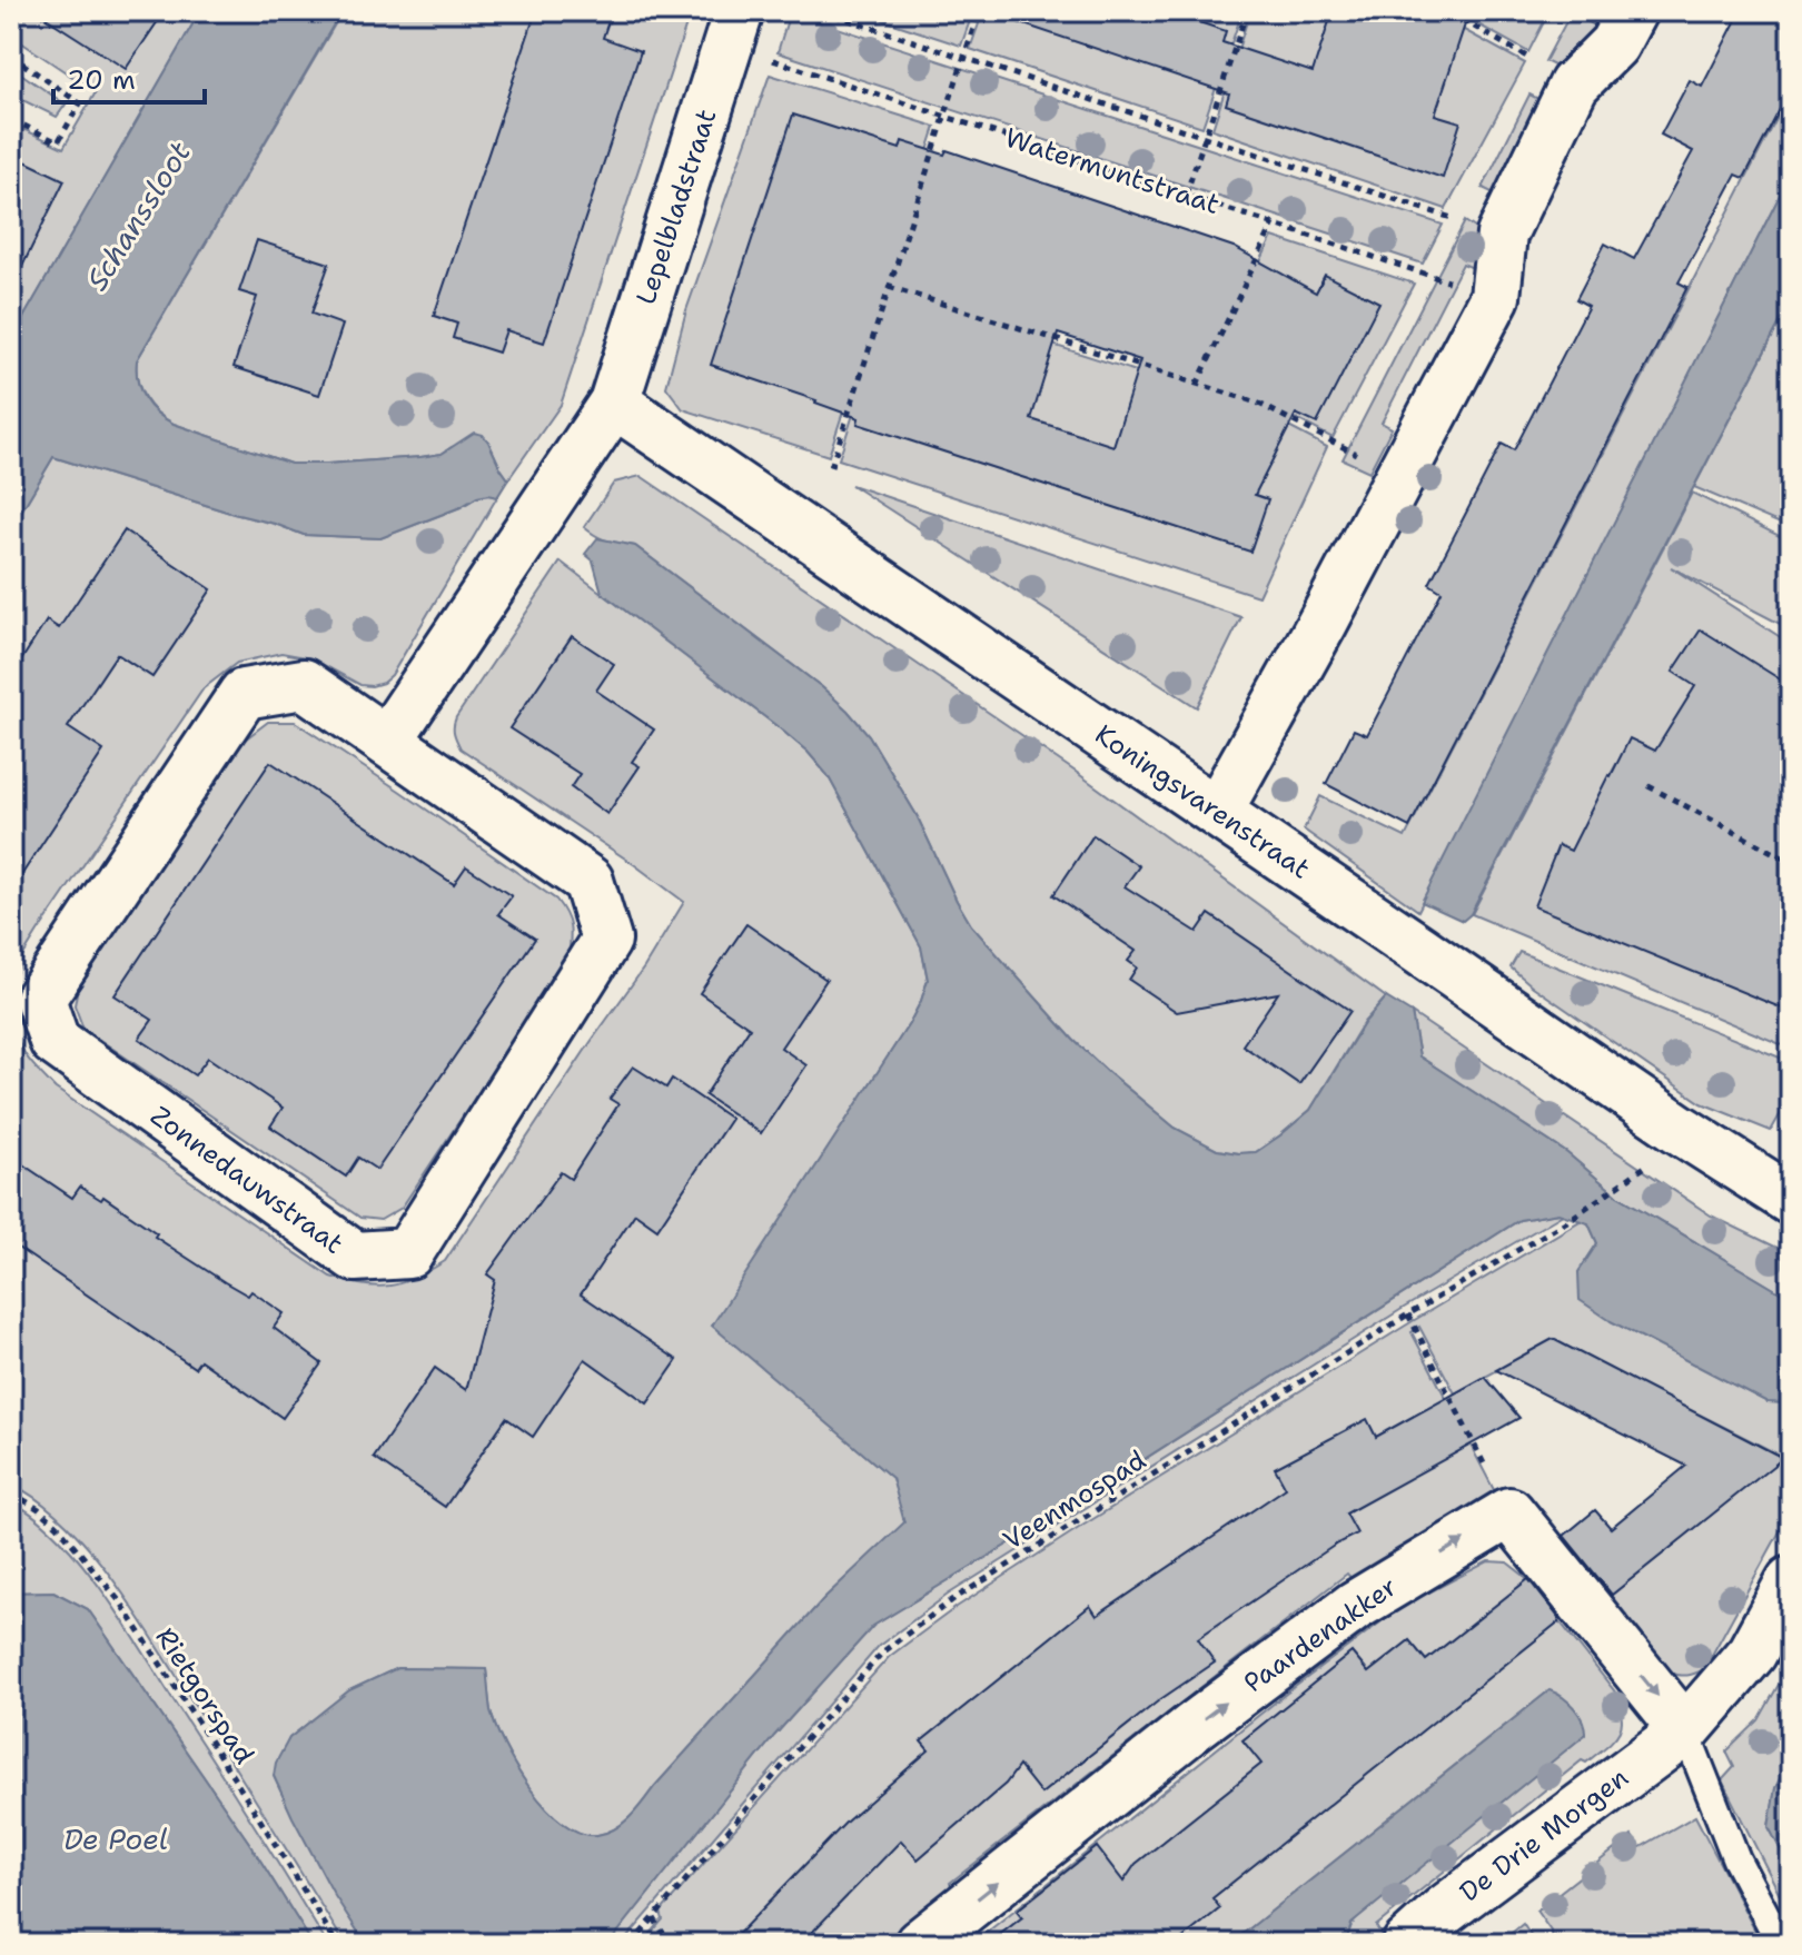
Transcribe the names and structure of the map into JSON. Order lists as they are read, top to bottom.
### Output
{
  "streets": {
    "street": [
      "Lepelbladstraat",
      "Koningsvarenstraat",
      "Zonnedauwstraat",
      "Paardenakker",
      "De Drie Morgen"
    ],
    "path": ["Watermuntstraat", "Veenmospad", "Rietgorspad"]
  },
  "crossings": [
    ["Watermuntstraat", "Lepelbladstraat"],
    ["Lepelbladstraat", "Koningsvarenstraat"]
  ],
  "one_way": ["Paardenakker"],
  "water": ["Schanssloot", "De Poel"],
  "scale_bar": "20 m"
}
